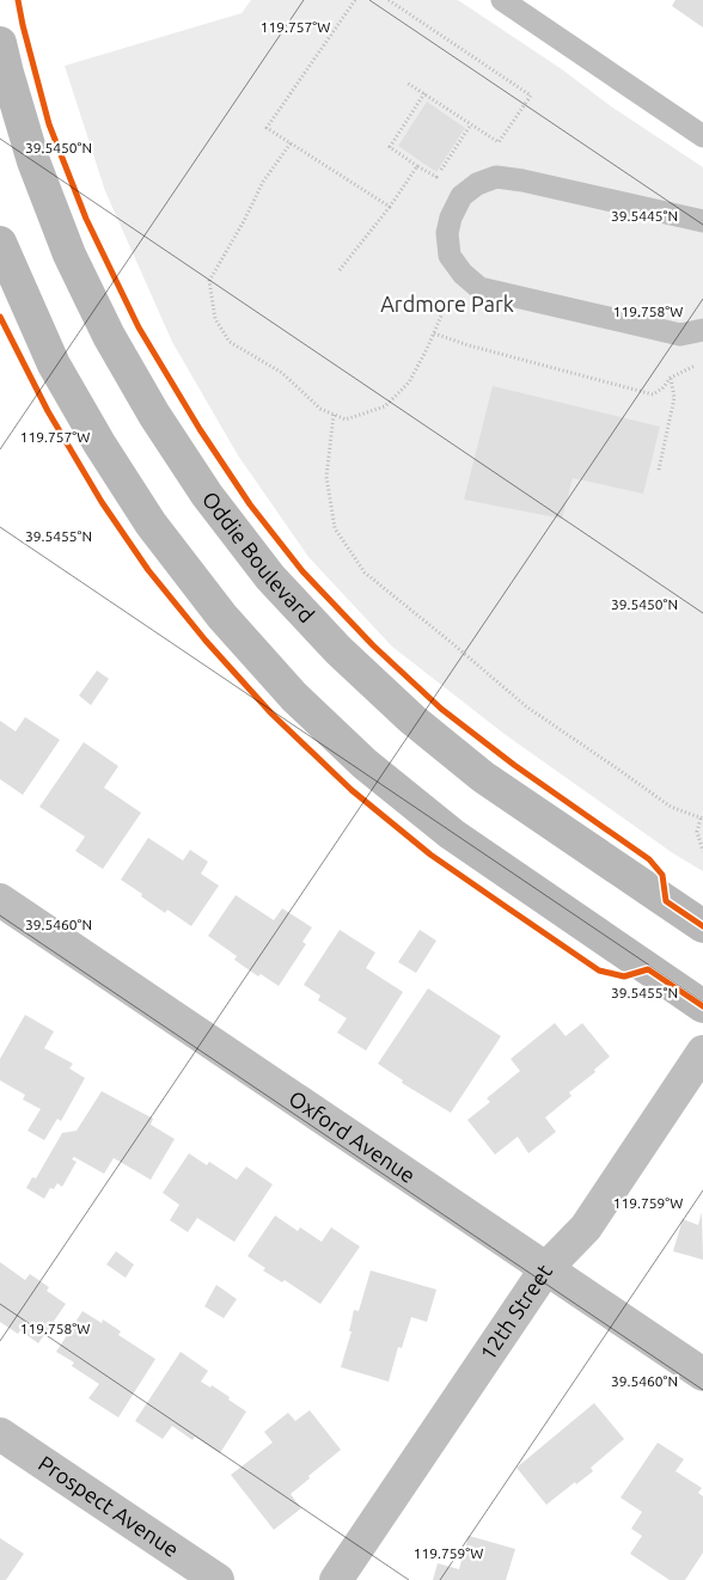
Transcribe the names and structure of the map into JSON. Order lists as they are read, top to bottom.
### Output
{
  "streets": {
    "main road": ["Oddie Boulevard"],
    "street": ["Oxford Avenue", "12th Street", "Prospect Avenue"]
  },
  "crossings": [
    ["Oxford Avenue", "12th Street"]
  ],
  "parks": ["Ardmore Park"],
  "coordinates": [
    "119.757°W",
    "39.5450°N",
    "39.5445°N",
    "119.758°W",
    "39.5455°N",
    "39.5460°N",
    "119.759°W"
  ]
}
